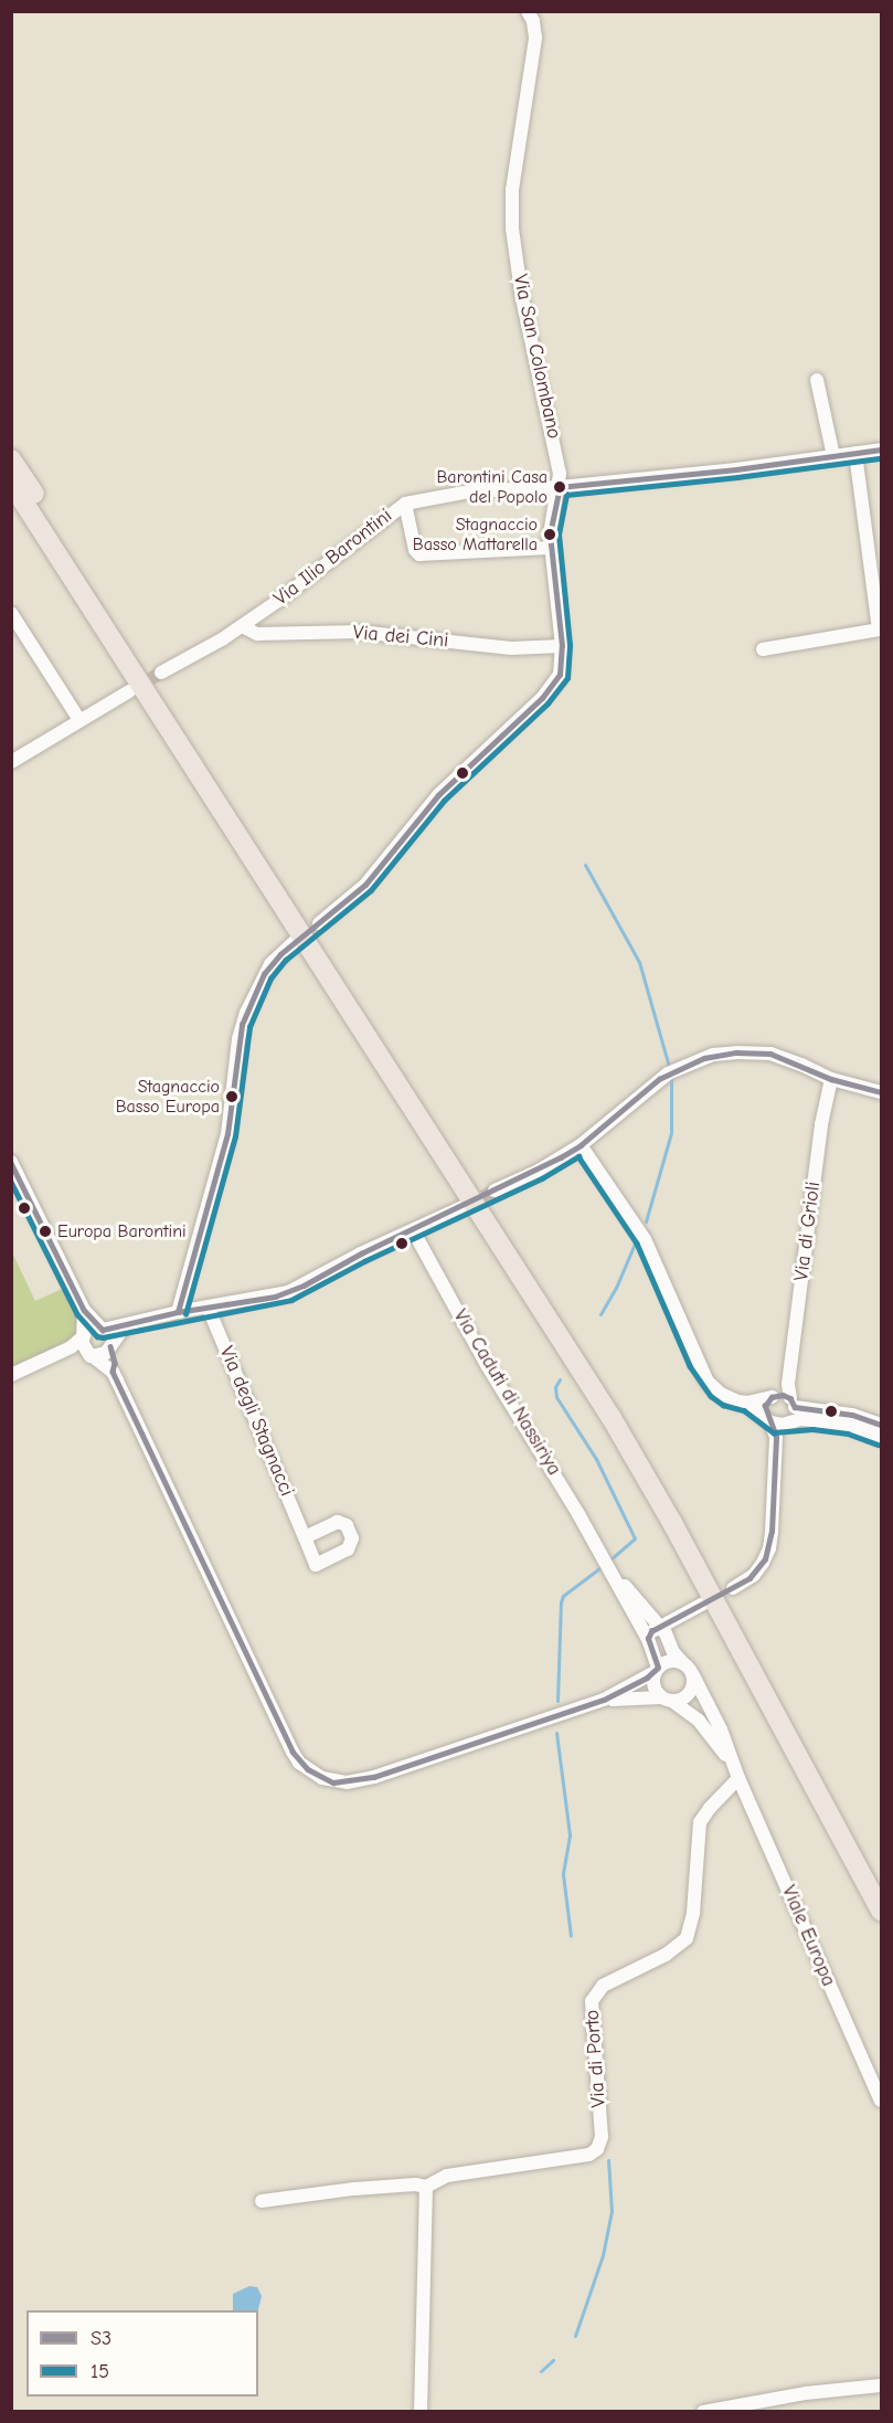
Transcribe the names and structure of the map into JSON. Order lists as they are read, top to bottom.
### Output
{
  "streets": {
    "street": [
      "Via San Colombano",
      "Via Ilio Barontini",
      "Via dei Cini",
      "Via di Grioli",
      "Via Caduti di Nassiriya",
      "Via degli Stagnacci",
      "Viale Europa",
      "Via di Porto"
    ]
  },
  "crossings": [
    ["Via San Colombano", "Via Ilio Barontini"],
    ["Via Ilio Barontini", "Via dei Cini"],
    ["Viale Europa", "Via di Porto"]
  ],
  "places": [
    "Barontini Casa del Popolo",
    "Stagnaccio Basso Mattarella",
    "Stagnaccio Basso Europa",
    "Europa Barontini"
  ],
  "lines": ["transit line S3", "transit line 15"],
  "legend": ["S3", "15"]
}
